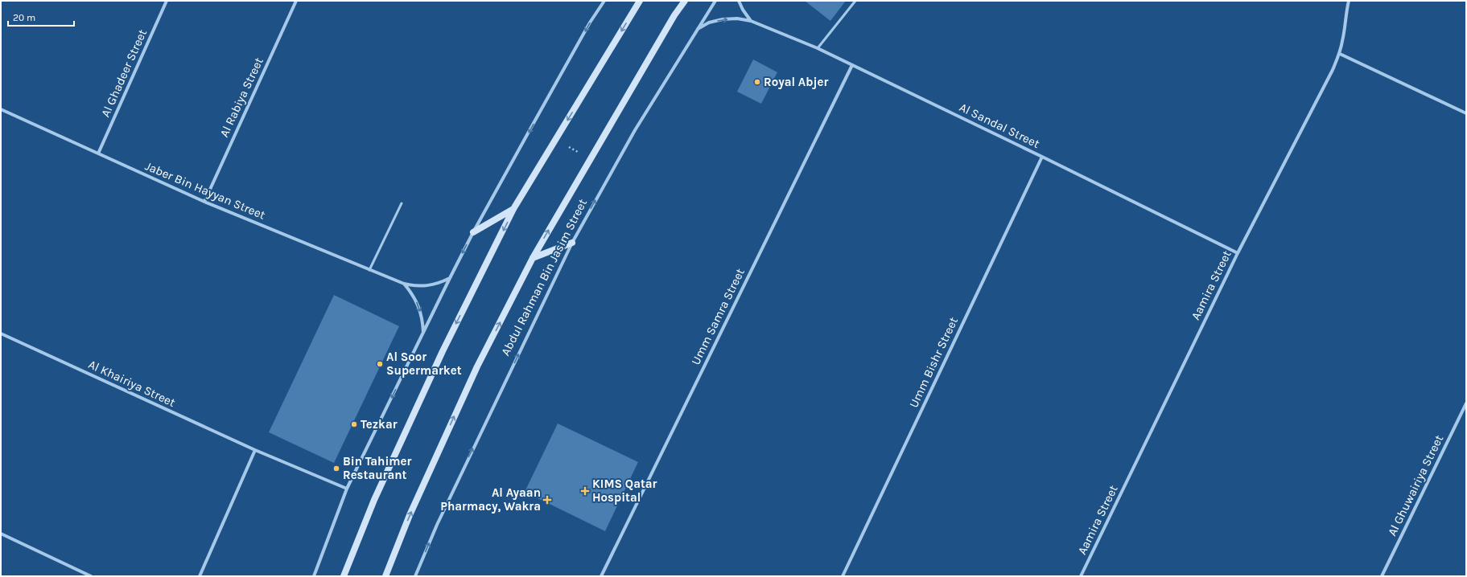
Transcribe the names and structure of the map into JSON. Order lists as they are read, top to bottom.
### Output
{
  "streets": {
    "main road": ["Abdul Rahman Bin Jasim Street"],
    "street": [
      "Al Ghadeer Street",
      "Al Rabiya Street",
      "Al Sandal Street",
      "Jaber Bin Hayyan Street",
      "Aamira Street",
      "Umm Samra Street",
      "Umm Bishr Street",
      "Al Khairiya Street",
      "Al Ghuwairiya Street"
    ]
  },
  "crossings": [
    ["Al Ghadeer Street", "Jaber Bin Hayyan Street"],
    ["Al Rabiya Street", "Jaber Bin Hayyan Street"],
    ["Al Sandal Street", "Abdul Rahman Bin Jasim Street"],
    ["Al Sandal Street", "Aamira Street"],
    ["Al Sandal Street", "Umm Samra Street"],
    ["Al Sandal Street", "Umm Bishr Street"]
  ],
  "places": {
    "other": [
      "Royal Abjer",
      "Al Soor Supermarket",
      "Tezkar",
      "Bin Tahimer Restaurant"
    ],
    "health": ["KIMS Qatar Hospital", "Al Ayaan Pharmacy, Wakra"]
  },
  "scale_bar": "20 m"
}
